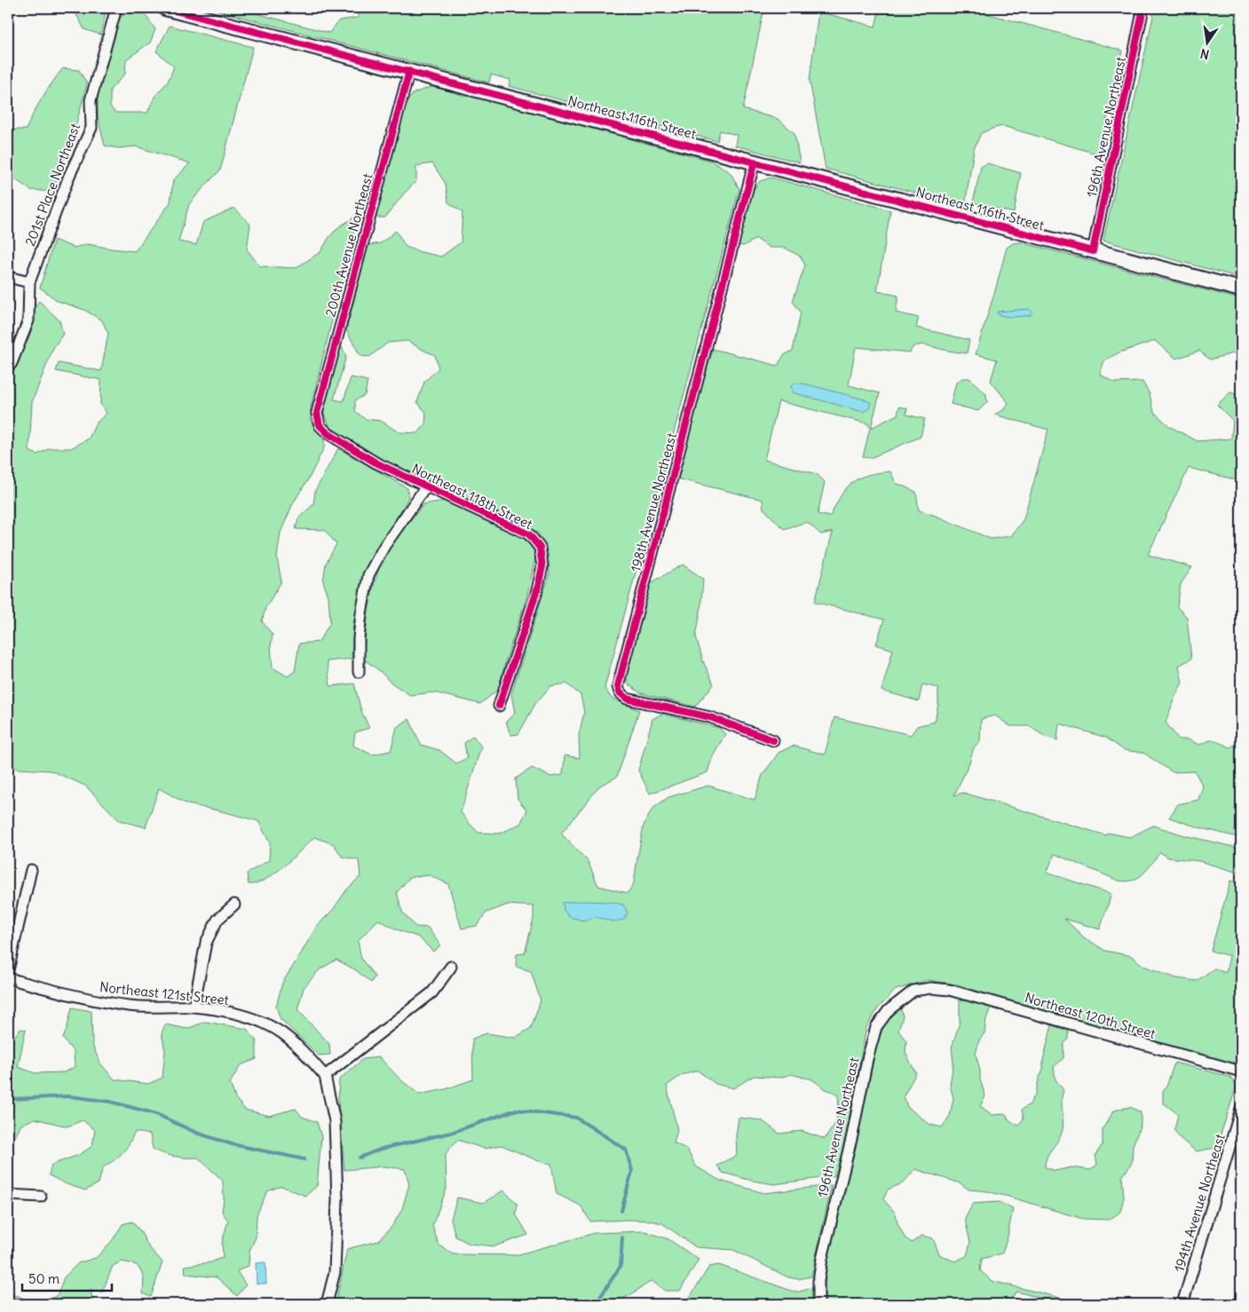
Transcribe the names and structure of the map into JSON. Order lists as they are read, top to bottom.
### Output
{
  "streets": {
    "street": [
      "Northeast 116th Street",
      "196th Avenue Northeast",
      "201st Place Northeast",
      "200th Avenue Northeast",
      "Northeast 118th Street",
      "198th Avenue Northeast",
      "Northeast 121st Street",
      "Northeast 120th Street",
      "194th Avenue Northeast"
    ]
  },
  "crossings": [
    ["Northeast 116th Street", "196th Avenue Northeast"],
    ["Northeast 116th Street", "200th Avenue Northeast"],
    ["Northeast 116th Street", "198th Avenue Northeast"],
    ["196th Avenue Northeast", "Northeast 120th Street"],
    ["200th Avenue Northeast", "Northeast 118th Street"]
  ],
  "scale_bar": "50 m",
  "north": "bottom"
}
